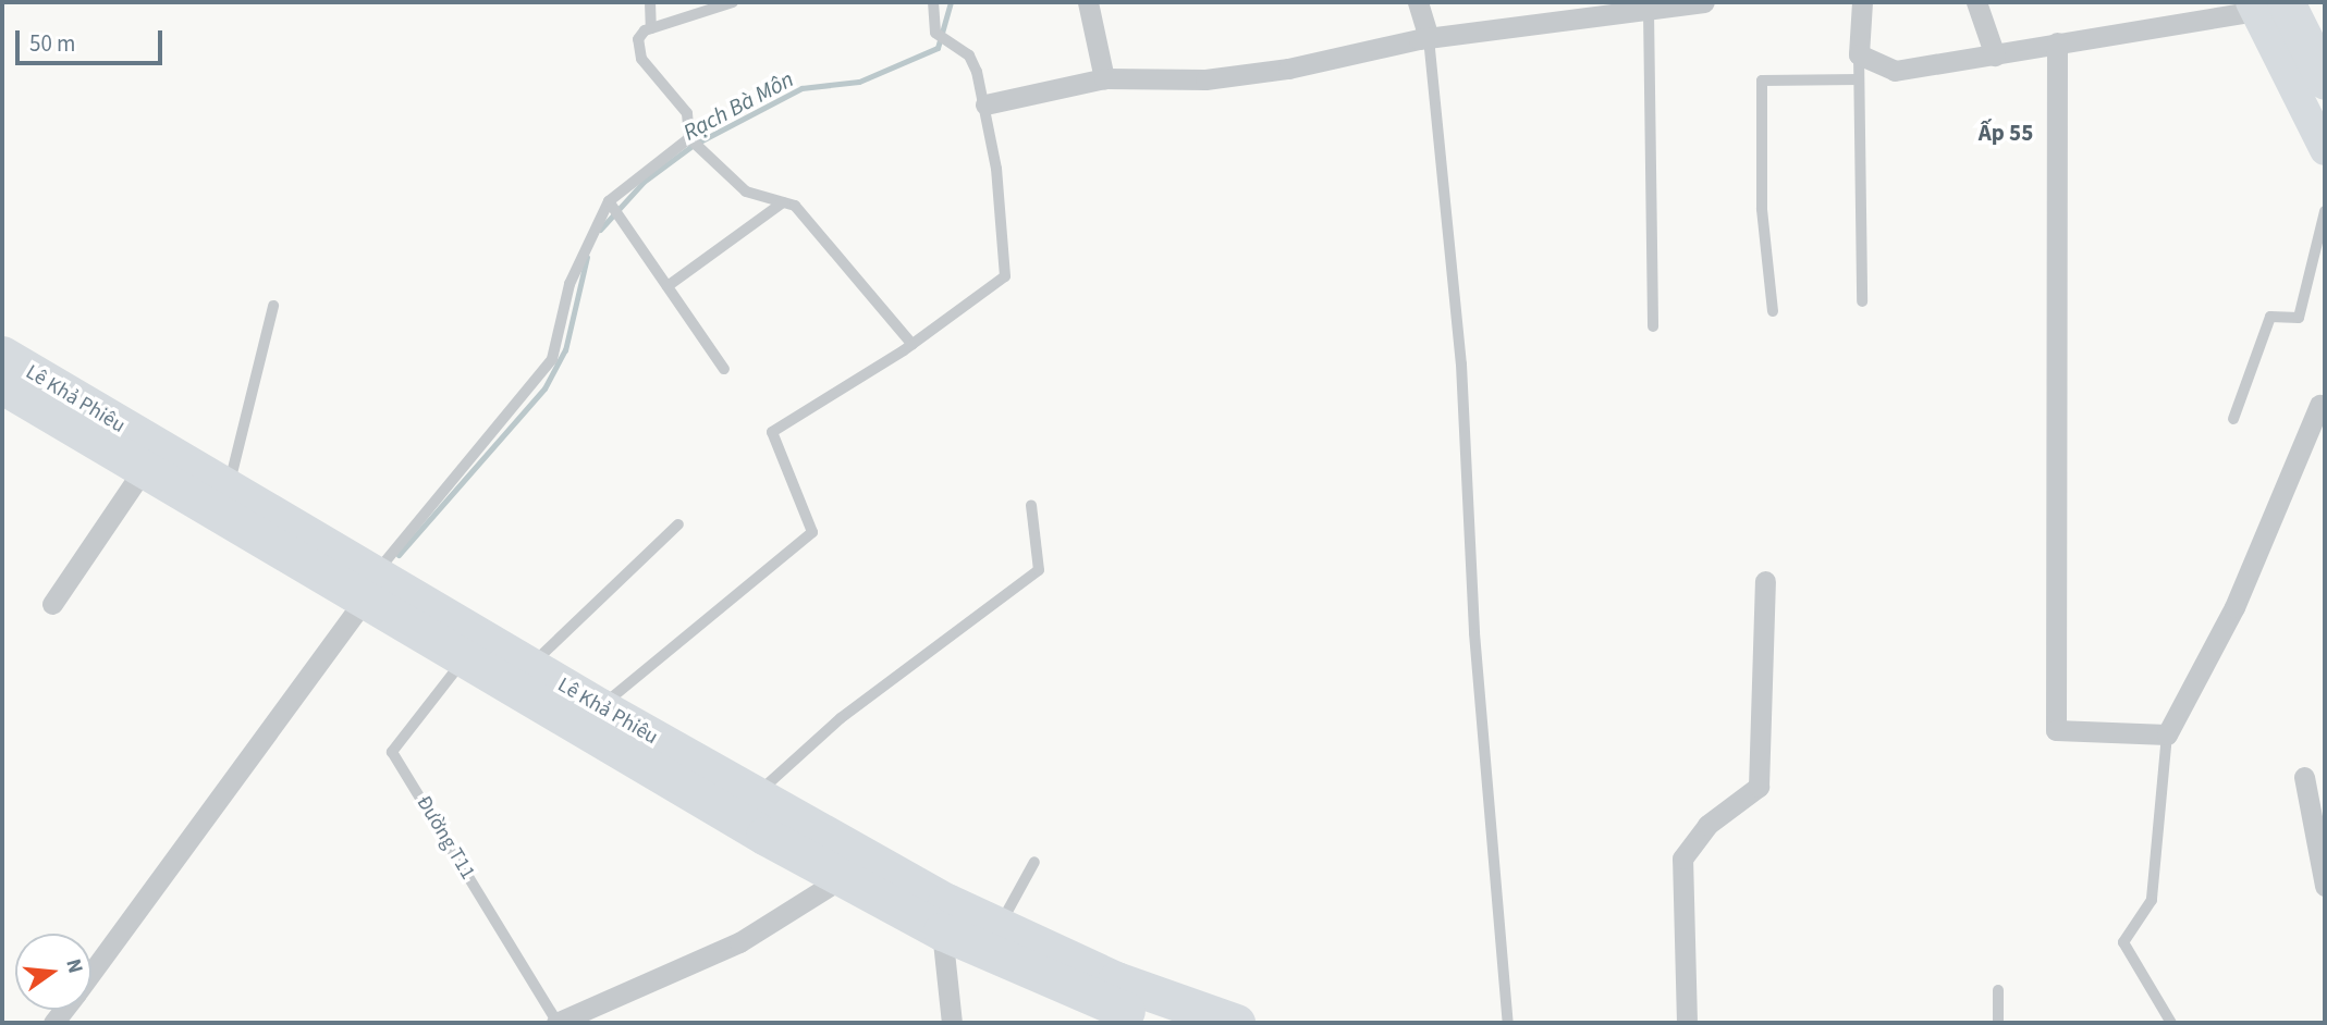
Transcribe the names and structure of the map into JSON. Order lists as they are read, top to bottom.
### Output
{
  "streets": {
    "highway": ["Lê Khả Phiêu"],
    "lane": ["Đường T11"]
  },
  "crossings": [
    ["Lê Khả Phiêu", "Đường T11"]
  ],
  "districts": ["Ấp 55"],
  "water": ["Rạch Bà Môn"],
  "scale_bar": "50 m",
  "north": "right"
}
